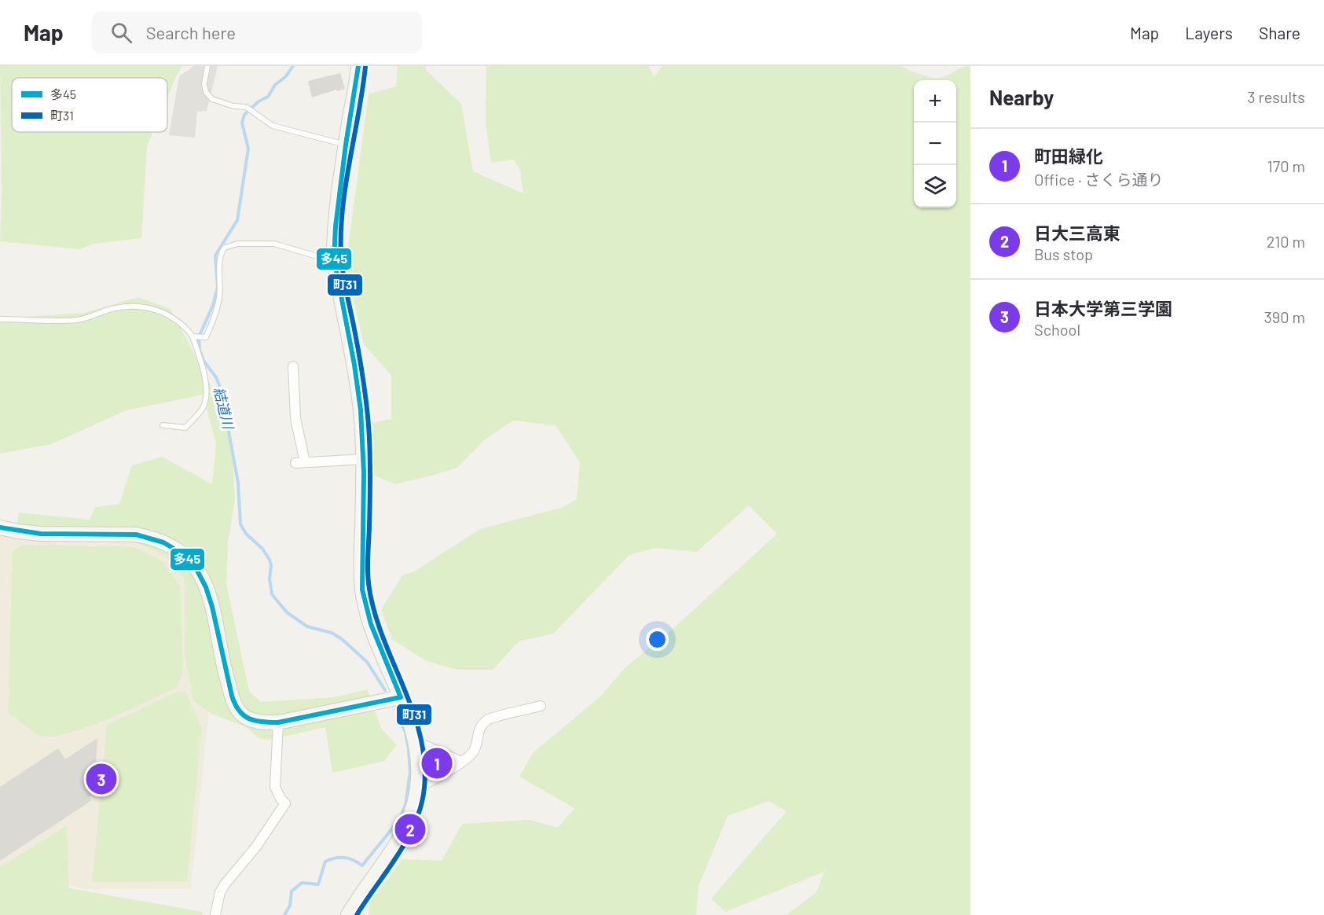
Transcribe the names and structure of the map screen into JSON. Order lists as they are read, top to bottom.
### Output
{
  "water": ["結道川"],
  "lines": ["transit line 多45", "transit line 町31"],
  "legend": ["多45", "町31"],
  "page": {
    "header": "Map",
    "search": "Search here",
    "nav": ["Map", "Layers", "Share"],
    "heading": ["Nearby", "3 results"],
    "map_buttons": ["+", "−"],
    "list": [
      {
        "mark": "1",
        "name": "町田緑化",
        "note": "Office · さくら通り",
        "value": "170 m"
      },
      {
        "mark": "2",
        "name": "日大三高東",
        "note": "Bus stop",
        "value": "210 m"
      },
      {
        "mark": "3",
        "name": "日本大学第三学園",
        "note": "School",
        "value": "390 m"
      }
    ],
    "pins": ["1", "3", "2"]
  }
}
